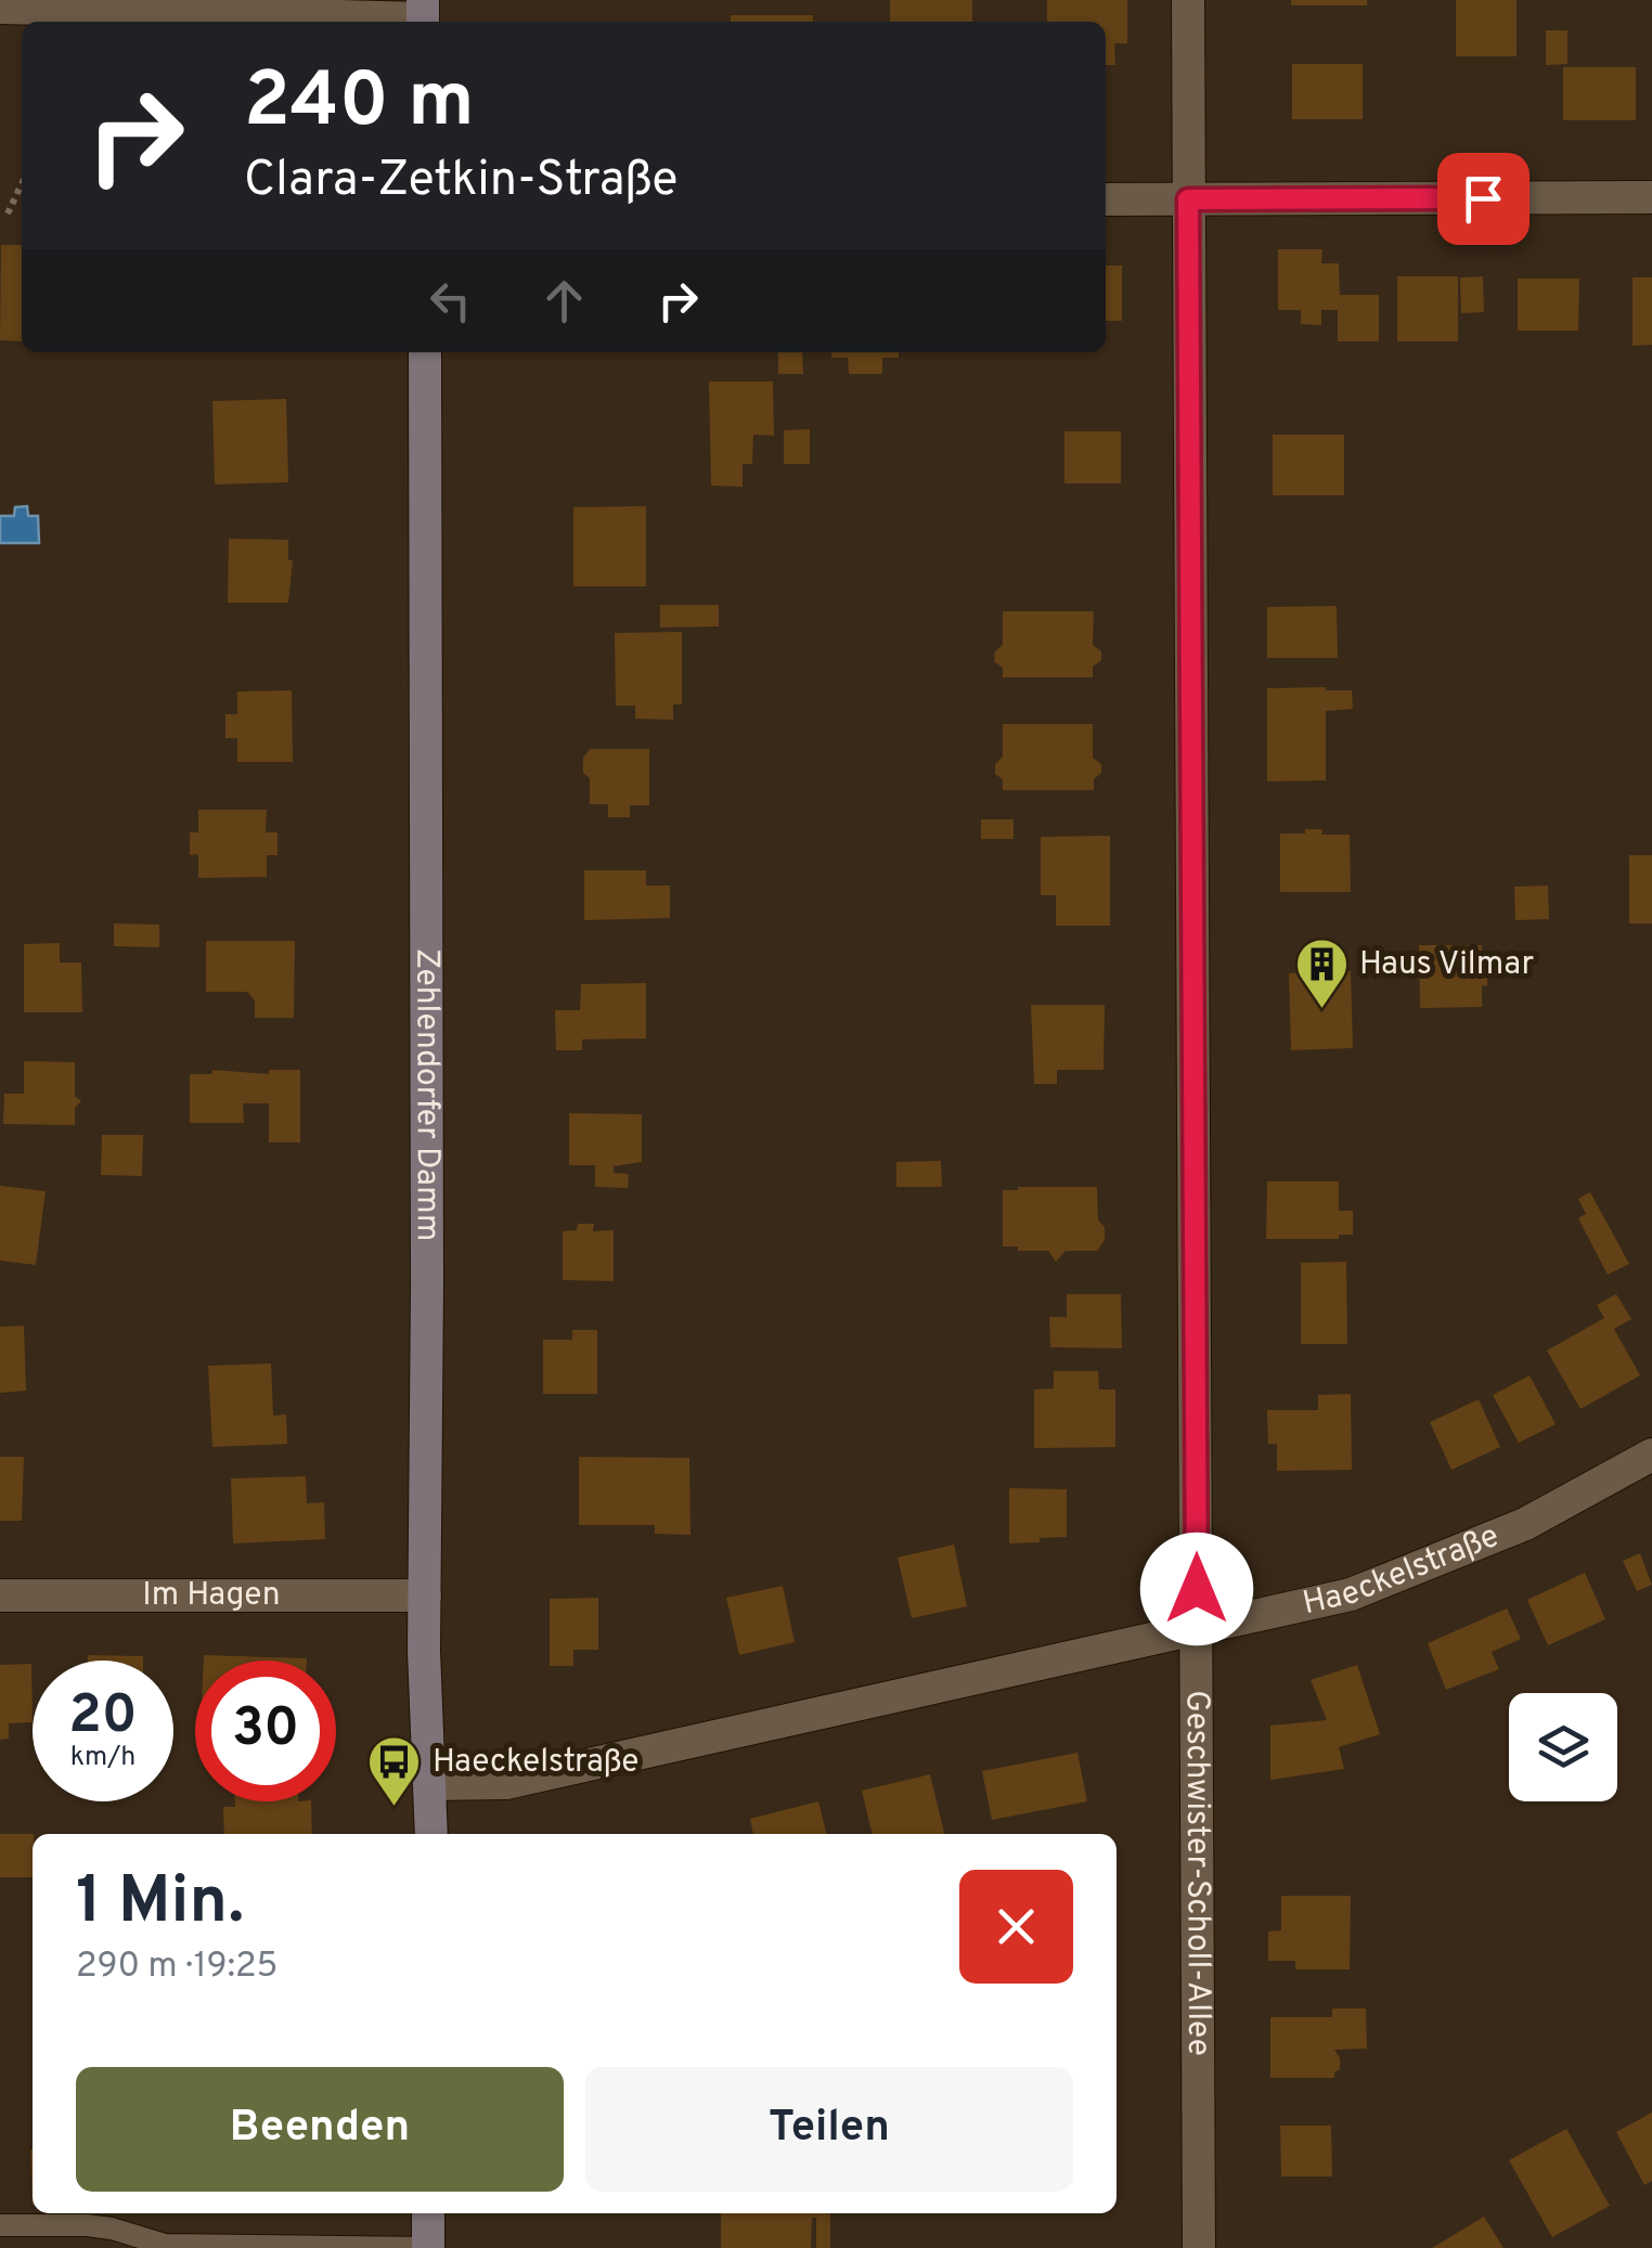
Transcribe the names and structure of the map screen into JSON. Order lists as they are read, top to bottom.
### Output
{
  "streets": {
    "main road": ["Zehlendorfer Damm"],
    "street": ["Haeckelstraße", "Im Hagen", "Geschwister-Scholl-Allee"]
  },
  "crossings": [
    ["Zehlendorfer Damm", "Haeckelstraße"],
    ["Zehlendorfer Damm", "Im Hagen"],
    ["Haeckelstraße", "Geschwister-Scholl-Allee"]
  ],
  "places": {
    "building": ["Haus Vilmar"],
    "bus stop": ["Haeckelstraße"]
  },
  "page": {
    "turn": ["240 m", "Clara-Zetkin-Straße"],
    "speed": "20 km/h",
    "limit": "30",
    "heading": ["1 Min.", "290 m · 19:25"],
    "buttons": ["Beenden", "Teilen"]
  }
}
